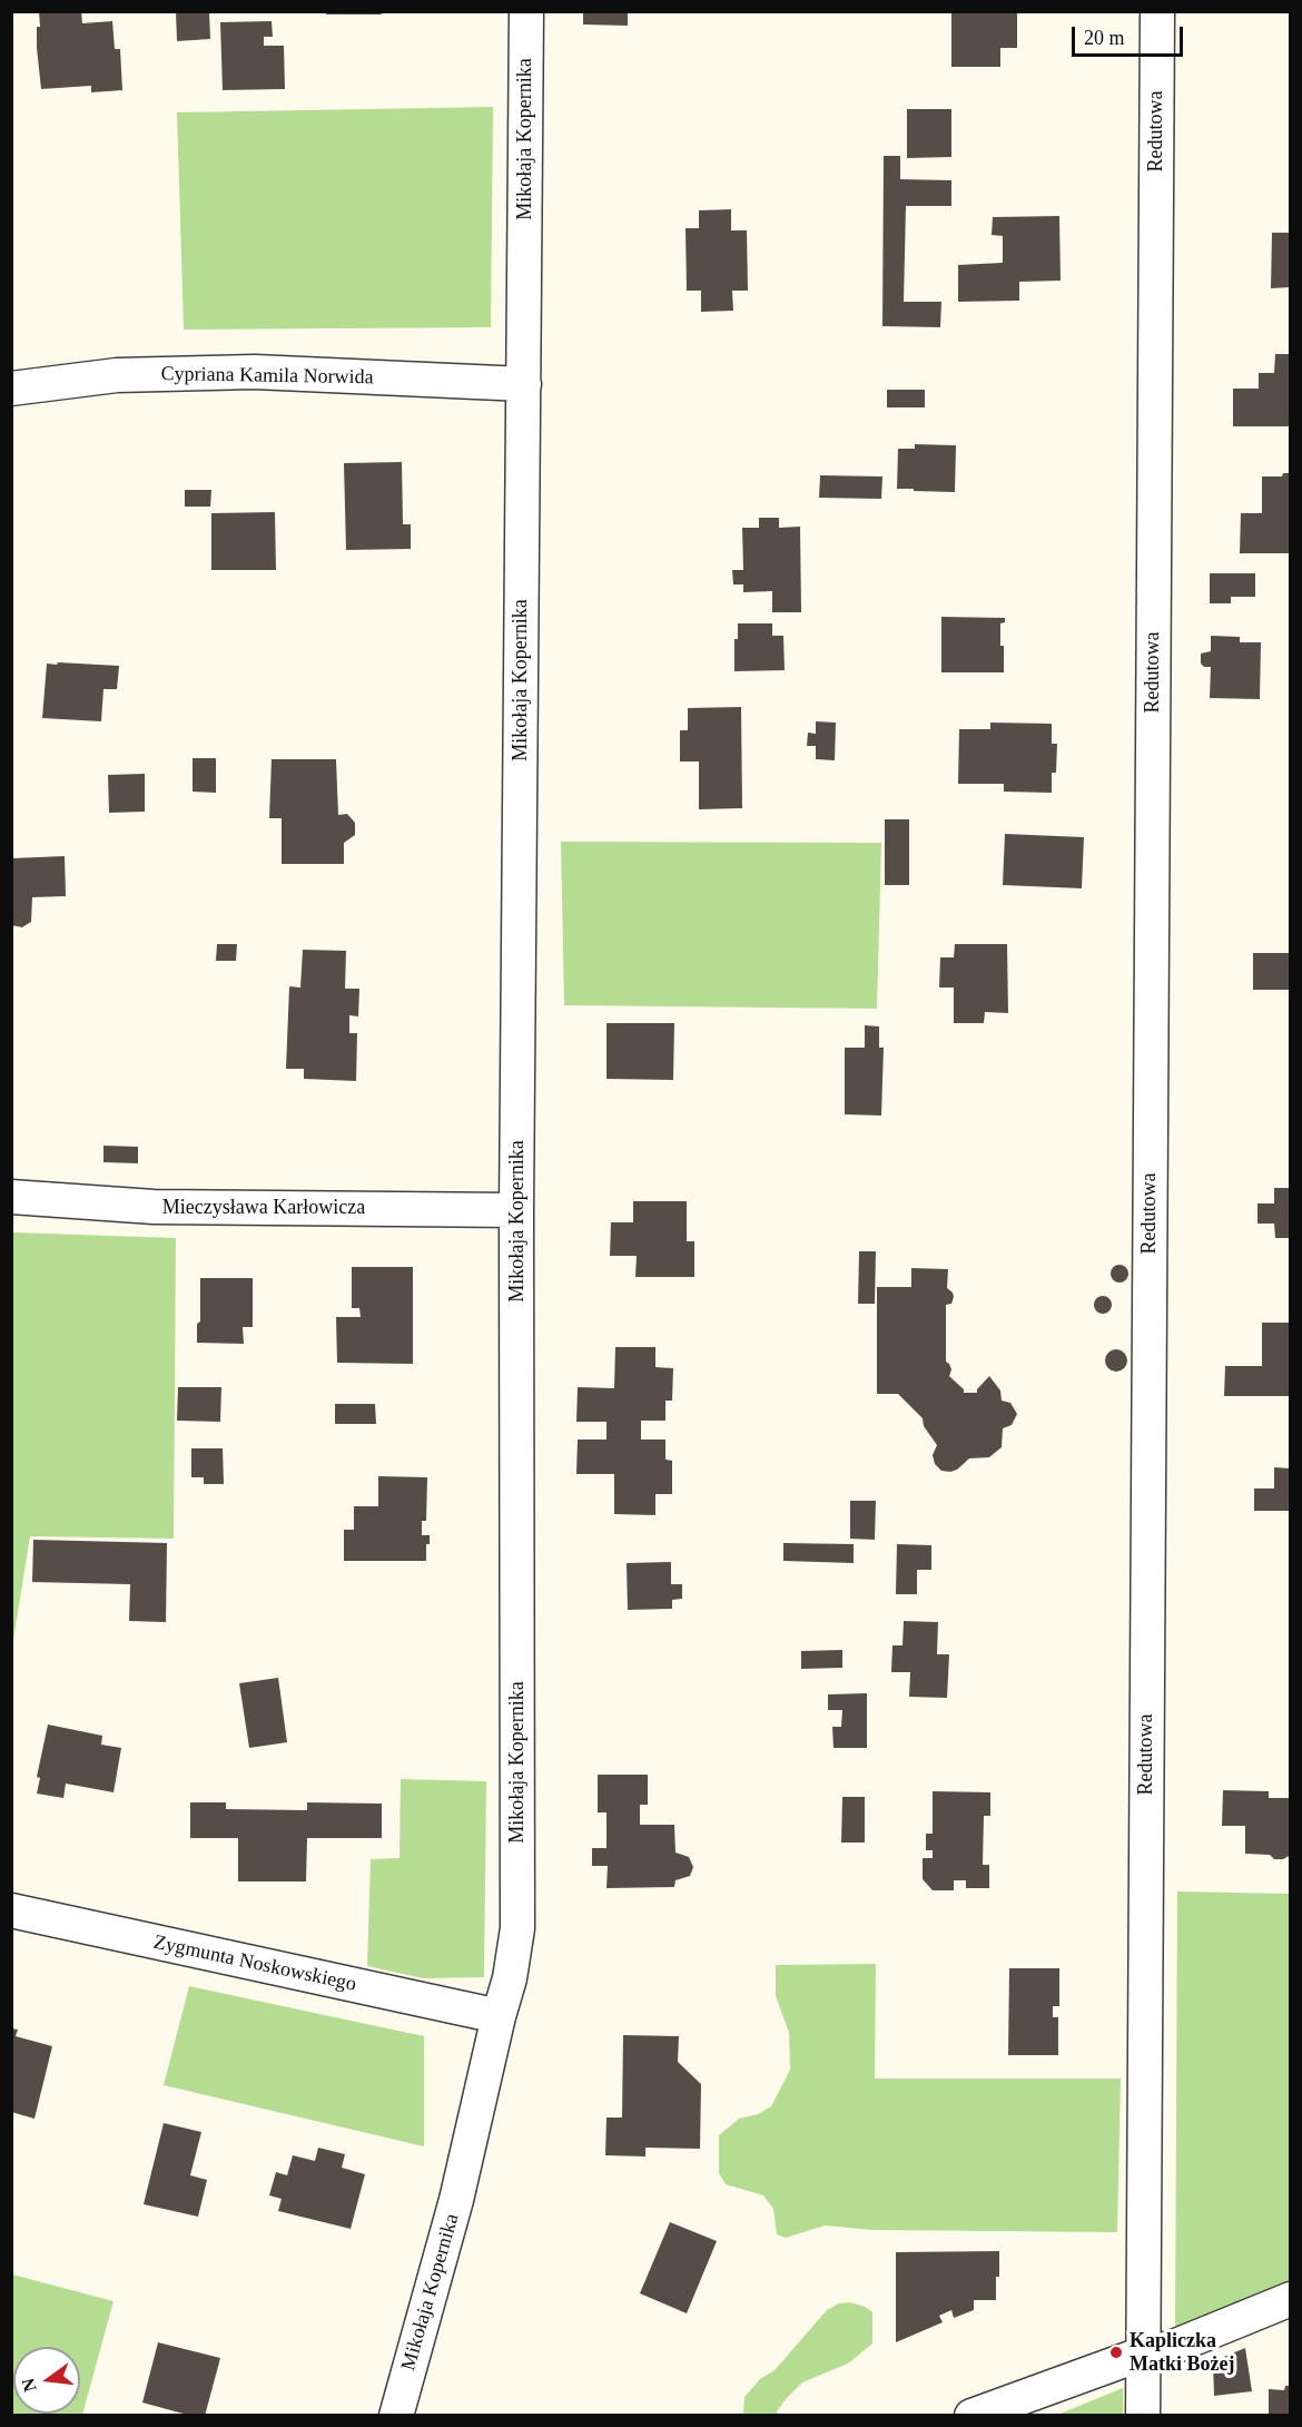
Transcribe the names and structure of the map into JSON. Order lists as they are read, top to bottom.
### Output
{
  "streets": {
    "street": [
      "Redutowa",
      "Mikołaja Kopernika",
      "Cypriana Kamila Norwida",
      "Mieczysława Karłowicza",
      "Zygmunta Noskowskiego"
    ]
  },
  "crossings": [
    ["Mikołaja Kopernika", "Cypriana Kamila Norwida"],
    ["Mikołaja Kopernika", "Mieczysława Karłowicza"],
    ["Mikołaja Kopernika", "Zygmunta Noskowskiego"]
  ],
  "places": ["Kapliczka Matki Bożej"],
  "scale_bar": "20 m",
  "north": "left"
}
